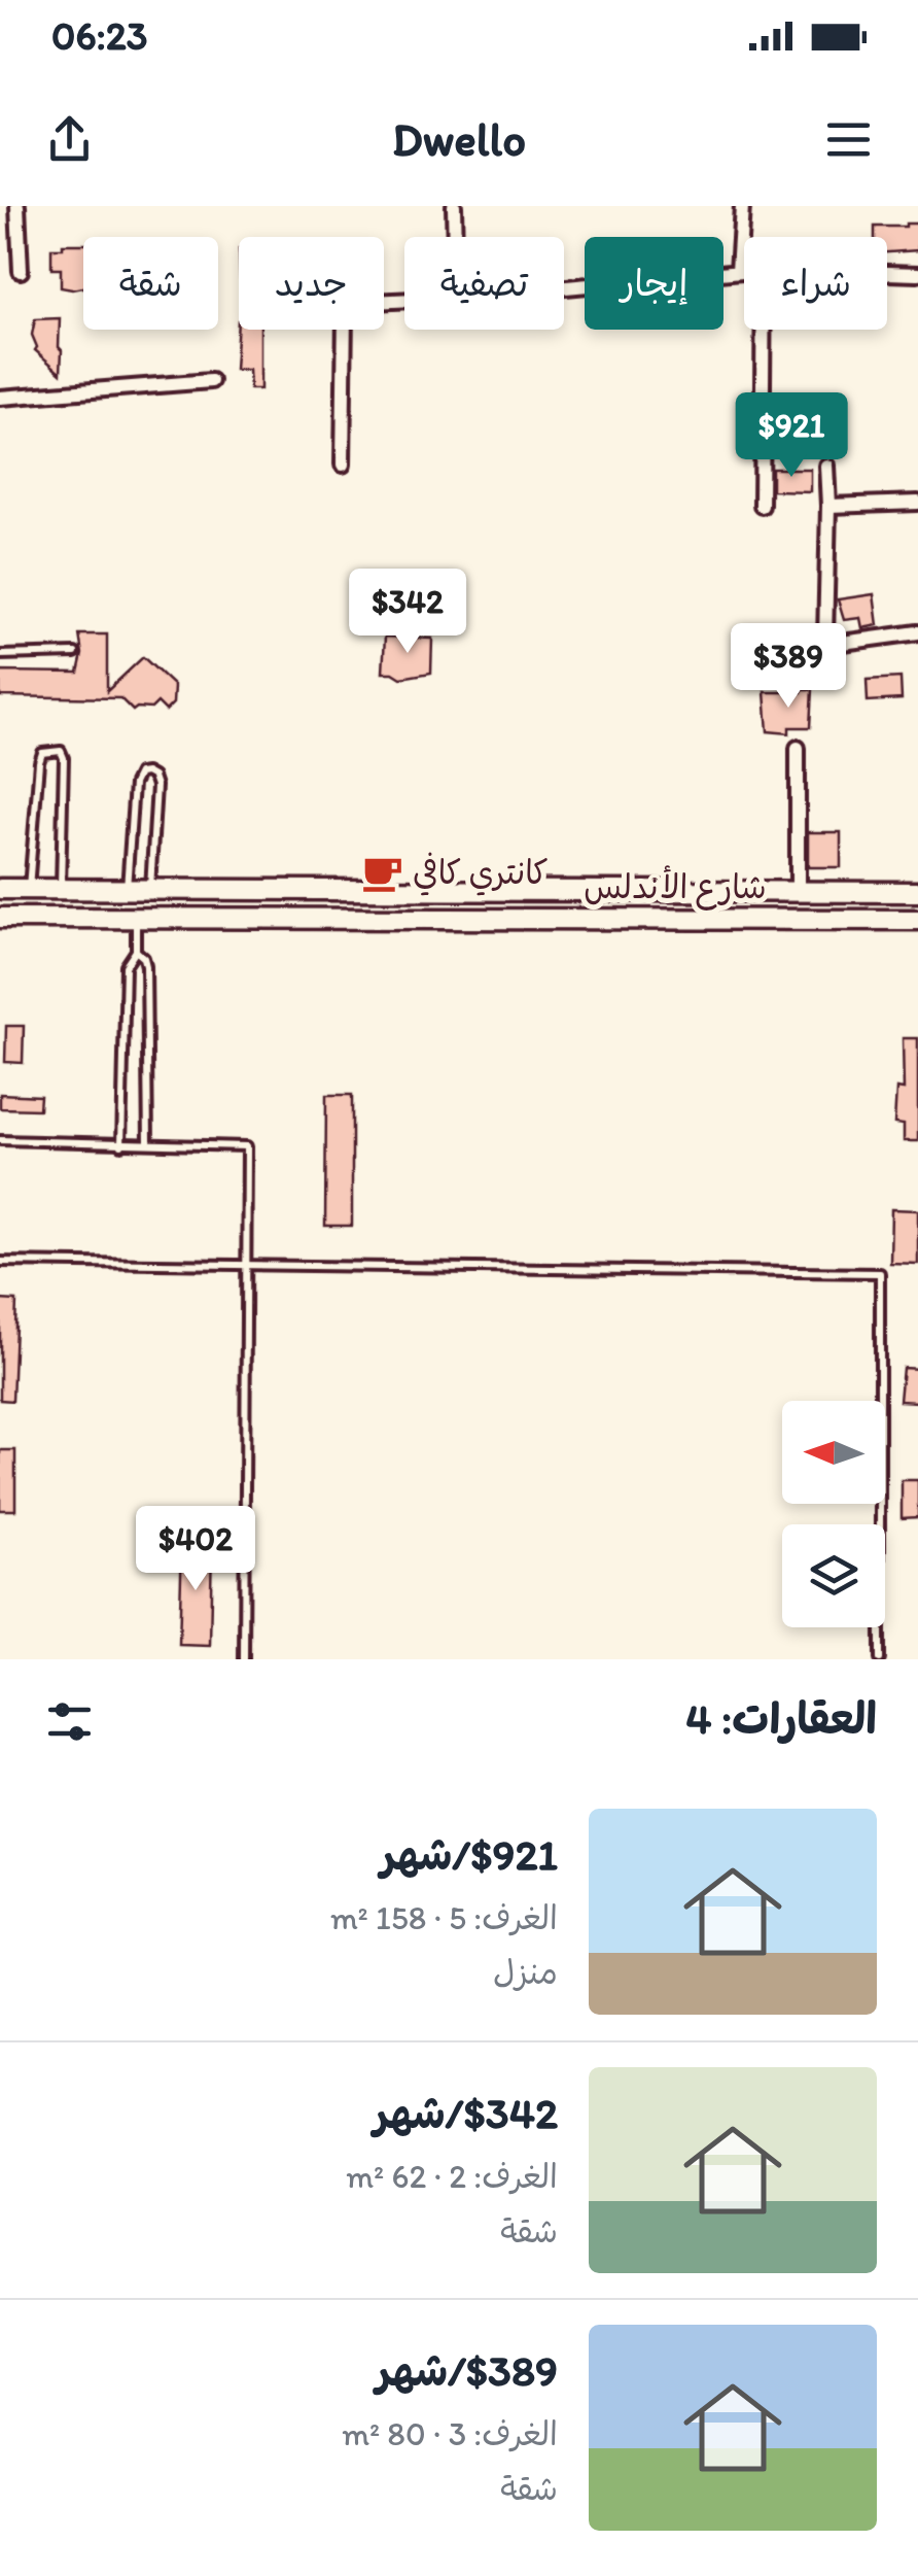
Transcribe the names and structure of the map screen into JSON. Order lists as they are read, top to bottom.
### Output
{
  "streets": {
    "main road": ["شارع الأندلس"]
  },
  "places": {
    "cafe": ["كانتري كافي"]
  },
  "north": "left",
  "page": {
    "status": "06:23",
    "header": "Dwello",
    "chip": [
      "شراء",
      "إيجار",
      "تصفية",
      "جديد",
      "شقة"
    ],
    "price": [
      "$921",
      "$342",
      "$389",
      "$402"
    ],
    "heading": "العقارات: 4",
    "list": [
      {
        "name": "$921/شهر",
        "note": "الغرف: 5 · 158 m² · منزل"
      },
      {
        "name": "$342/شهر",
        "note": "الغرف: 2 · 62 m² · شقة"
      },
      {
        "name": "$389/شهر",
        "note": "الغرف: 3 · 80 m² · شقة"
      }
    ]
  }
}
